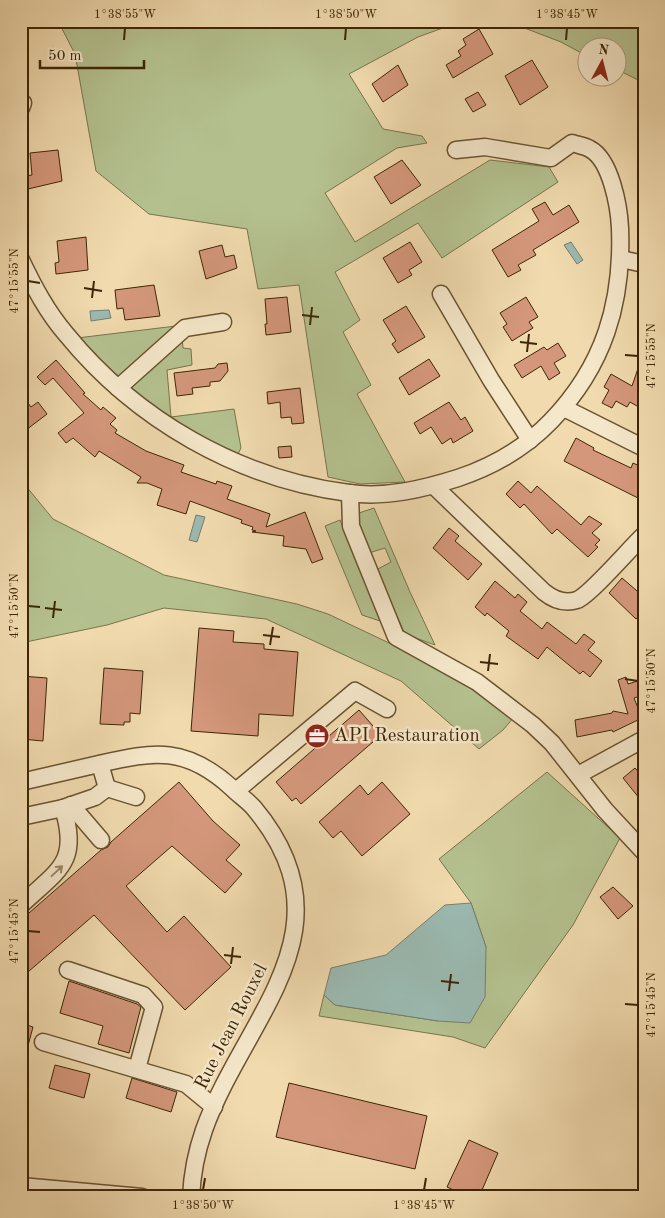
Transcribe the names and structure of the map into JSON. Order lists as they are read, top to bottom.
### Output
{
  "streets": {
    "street": ["Rue Jean Rouxel"]
  },
  "places": {
    "office": ["API Restauration"]
  },
  "scale_bar": "50 m",
  "north": "top",
  "coordinates": [
    "1°38'55\"W",
    "1°38'50\"W",
    "1°38'45\"W",
    "47°15'55\"N",
    "47°15'50\"N",
    "47°15'45\"N"
  ]
}
